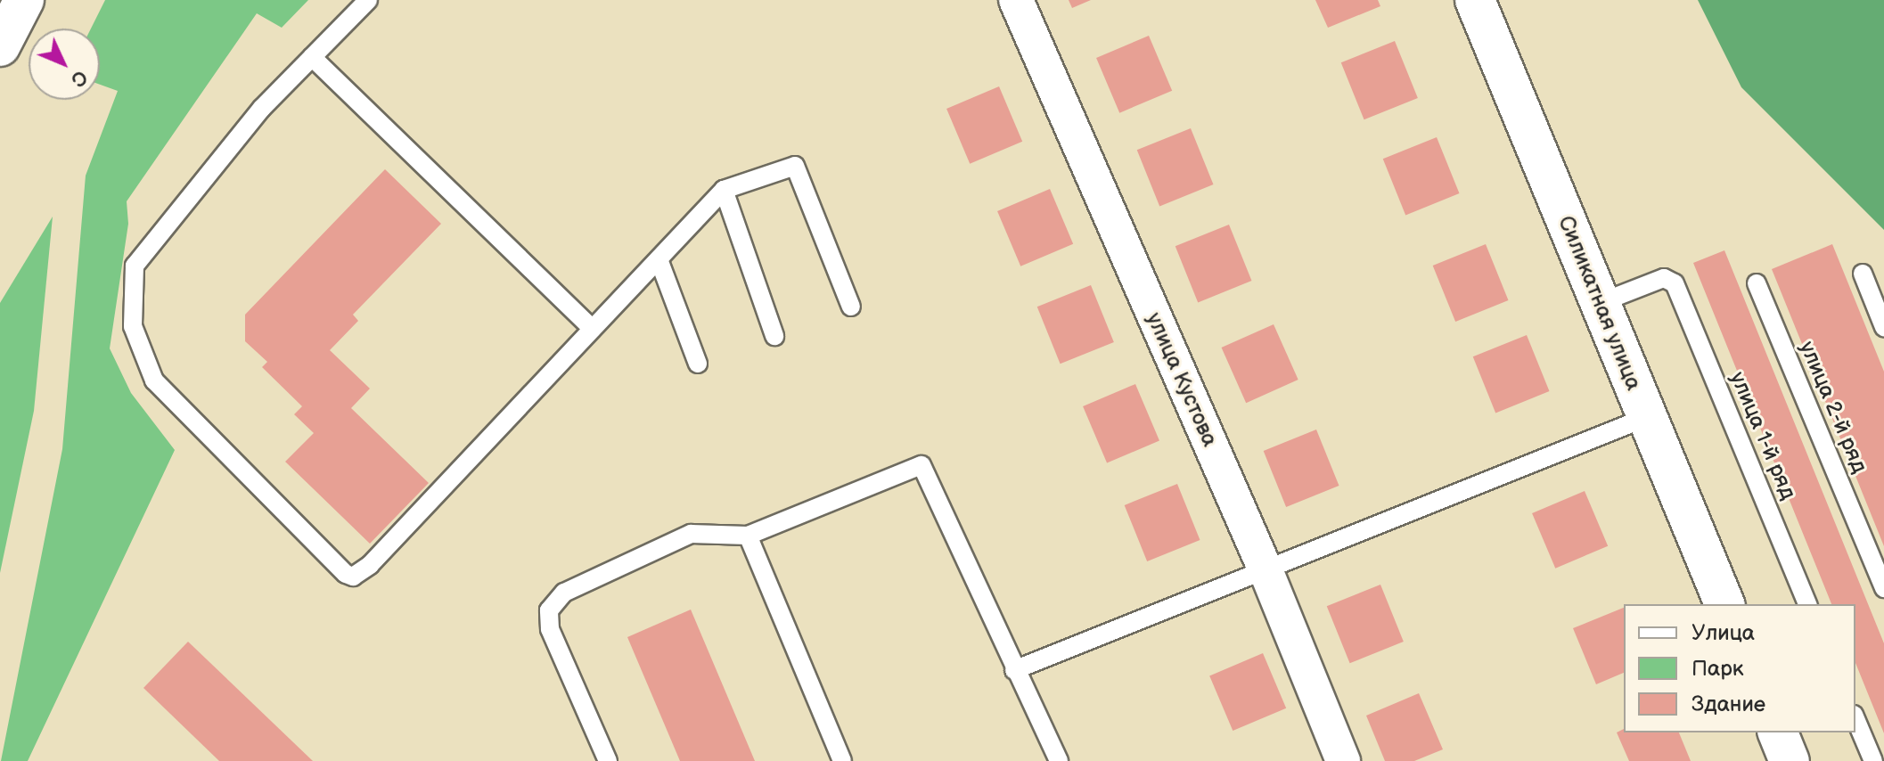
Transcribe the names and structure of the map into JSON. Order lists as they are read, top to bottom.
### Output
{
  "streets": {
    "street": ["Силикатная улица", "улица Кустова"],
    "lane": ["улица 2-й ряд", "улица 1-й ряд"]
  },
  "crossings": [
    ["Силикатная улица", "улица 1-й ряд"]
  ],
  "legend": ["Улица", "Парк", "Здание"],
  "north": "bottom right"
}
